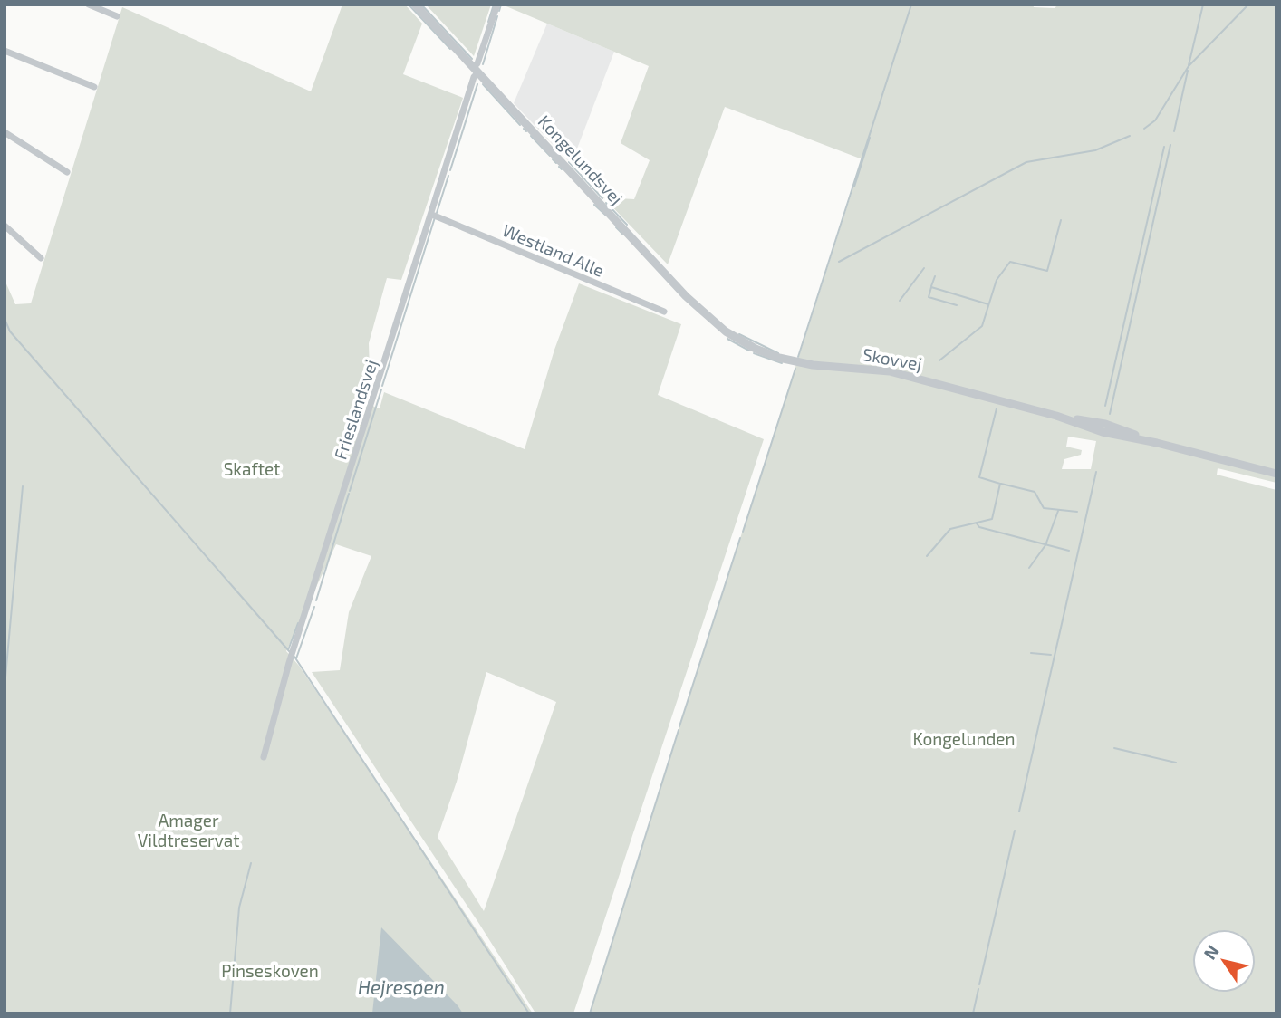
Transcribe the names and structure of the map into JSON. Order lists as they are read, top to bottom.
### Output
{
  "streets": {
    "street": [
      "Kongelundsvej",
      "Westland Alle",
      "Skovvej",
      "Frieslandsvej"
    ]
  },
  "crossings": [
    ["Kongelundsvej", "Skovvej"],
    ["Kongelundsvej", "Frieslandsvej"],
    ["Westland Alle", "Frieslandsvej"]
  ],
  "water": ["Hejresøen"],
  "parks": [
    "Skaftet",
    "Kongelunden",
    "Amager Vildtreservat",
    "Pinseskoven"
  ],
  "north": "top left"
}
